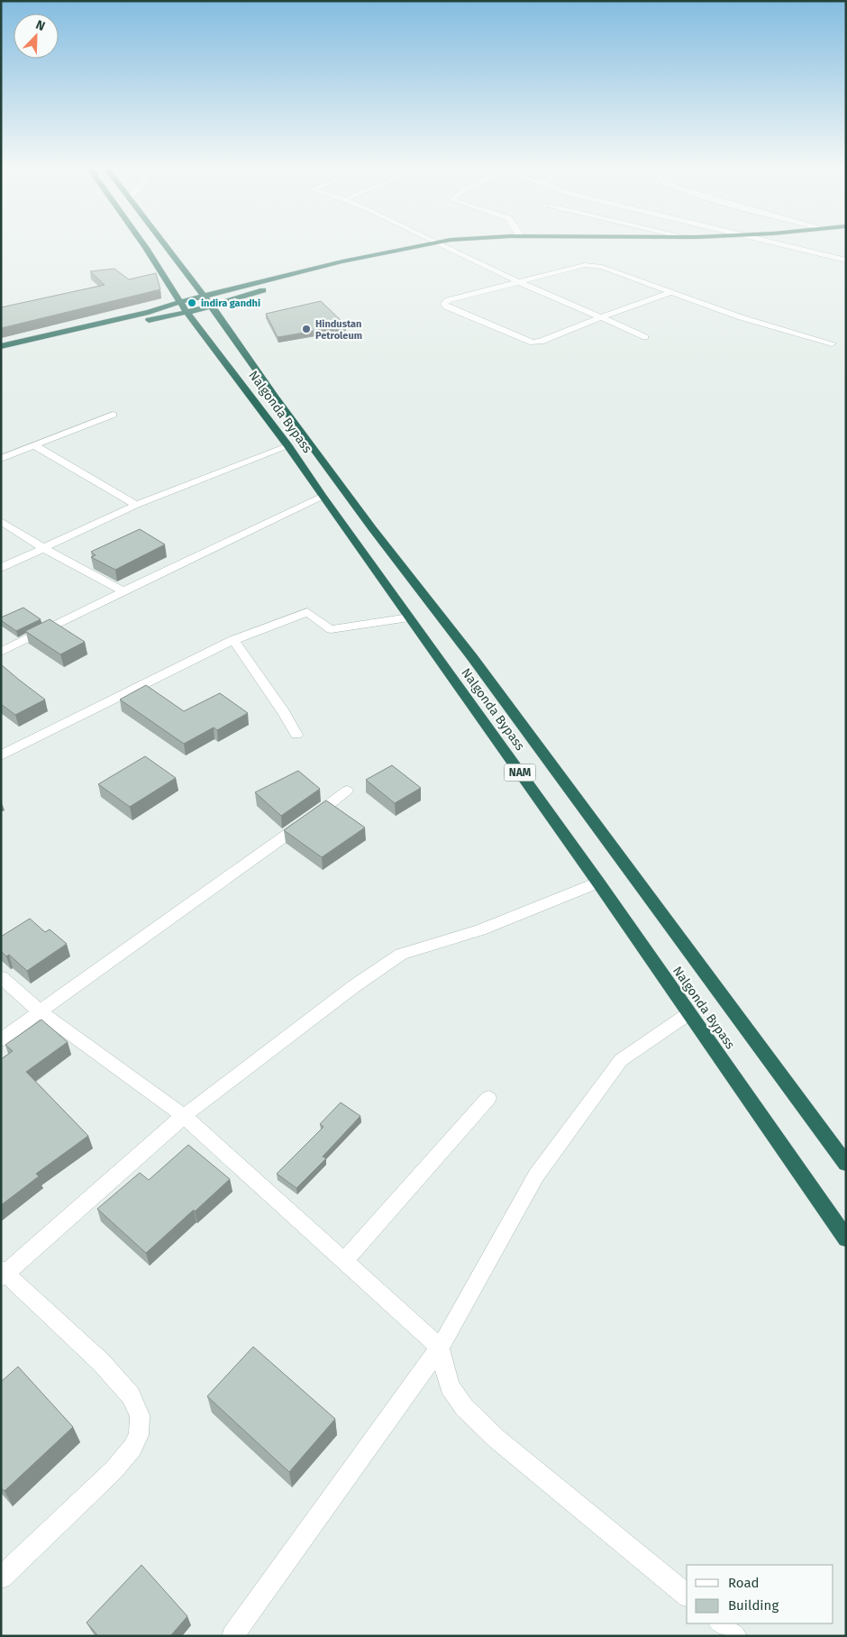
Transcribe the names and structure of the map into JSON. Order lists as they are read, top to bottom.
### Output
{
  "streets": {
    "highway": ["Nalgonda Bypass", "NAM"]
  },
  "places": ["indira gandhi", "Hindustan Petroleum"],
  "legend": ["Road", "Building"],
  "north": "top right"
}
